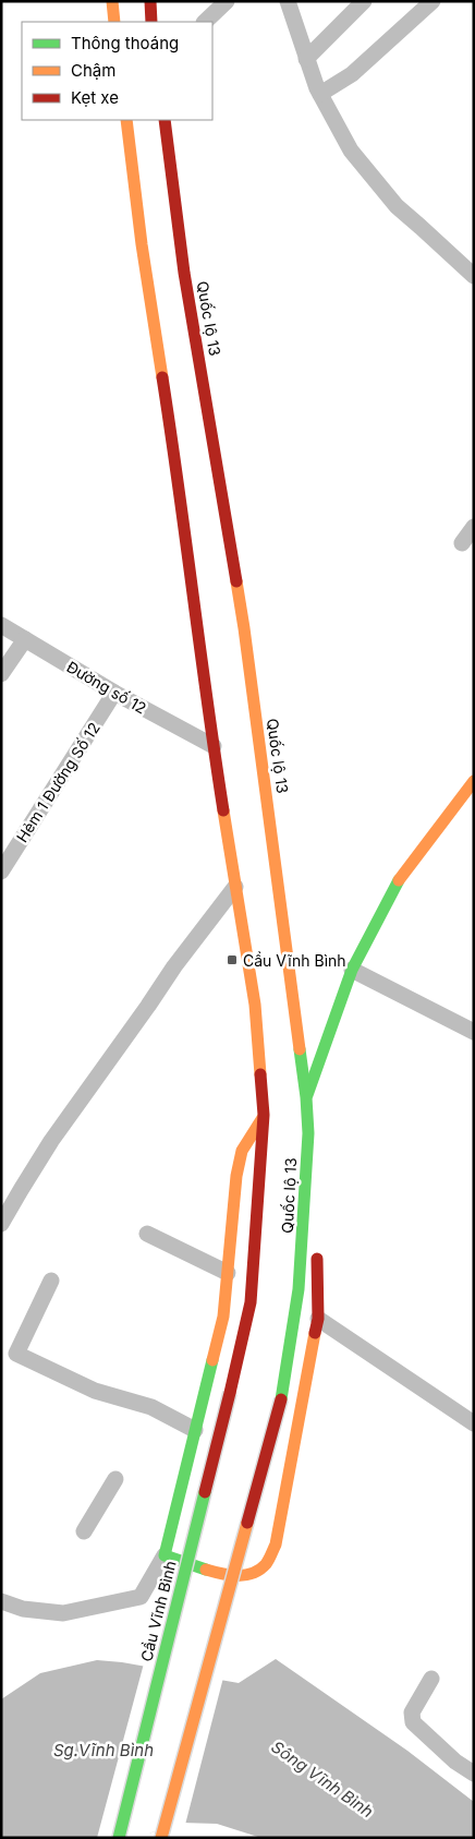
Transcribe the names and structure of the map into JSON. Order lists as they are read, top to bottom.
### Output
{
  "streets": {
    "main road": ["Quốc lộ 13", "Cầu Vĩnh Bình"],
    "street": ["Đường số 12", "Hẻm 1 Đường Số 12"]
  },
  "crossings": [
    ["Quốc lộ 13", "Đường số 12"],
    ["Quốc lộ 13", "Cầu Vĩnh Bình"],
    ["Đường số 12", "Hẻm 1 Đường Số 12"]
  ],
  "water": ["Sg.Vĩnh Bình", "Sông Vĩnh Bình"],
  "places": {
    "transit": ["Cầu Vĩnh Bình"]
  },
  "legend": ["Thông thoáng", "Chậm", "Kẹt xe"]
}
